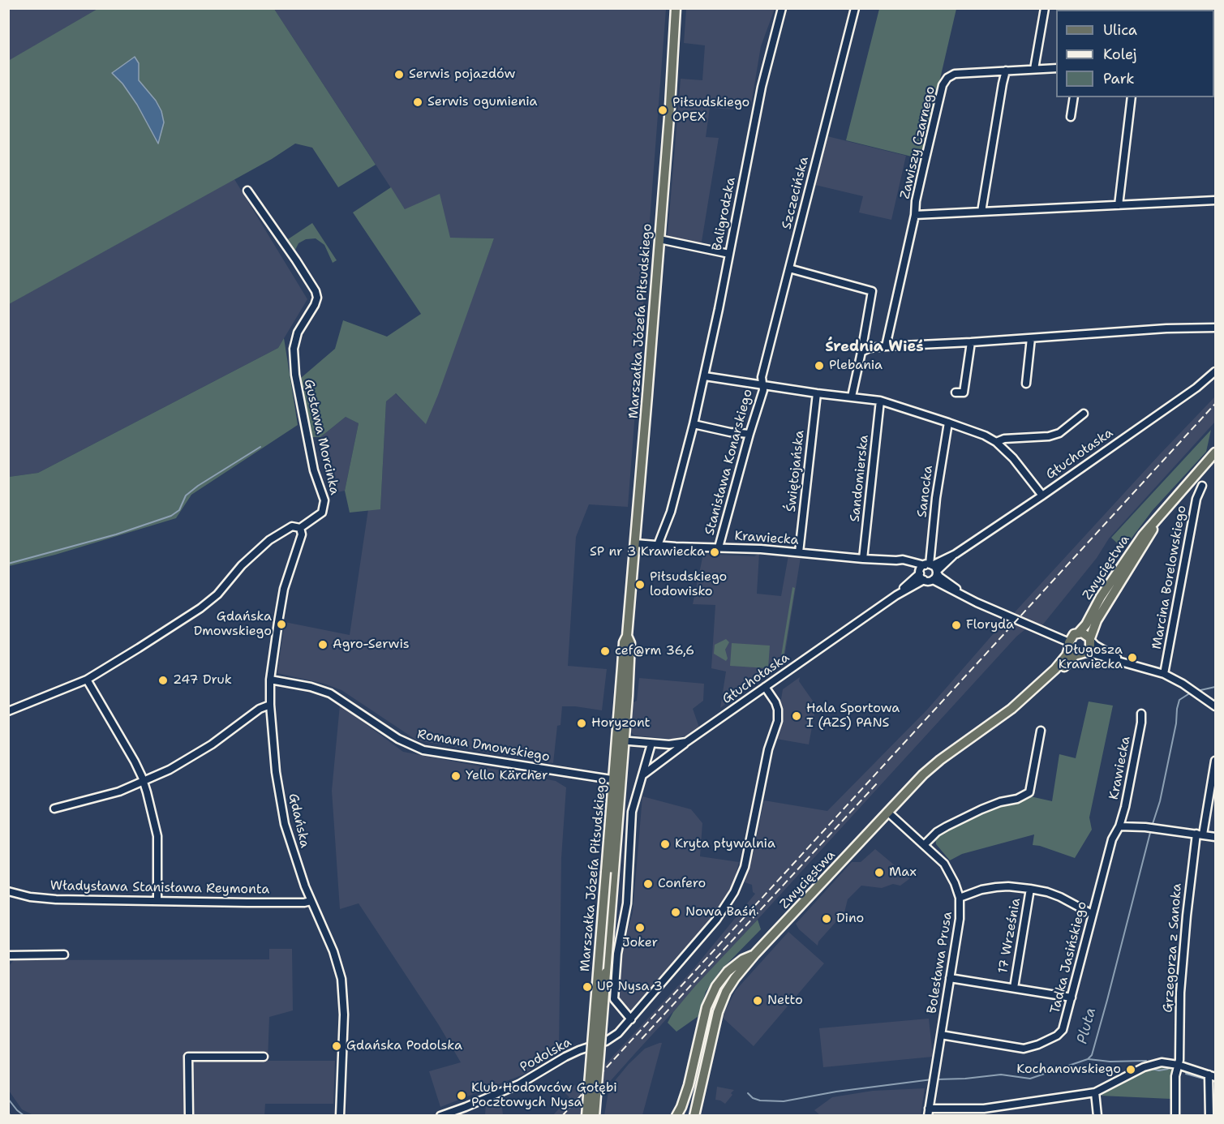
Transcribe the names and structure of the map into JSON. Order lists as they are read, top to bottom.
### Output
{
  "streets": {
    "main road": ["Marszałka Józefa Piłsudskiego", "Zwycięstwa"],
    "street": [
      "Zawiszy Czarnego",
      "Szczecińska",
      "Baligrodzka",
      "Gustawa Morcinka",
      "Głuchołaska",
      "Stanisława Konarskiego",
      "Świętojańska",
      "Sandomierska",
      "Sanocka",
      "Krawiecka",
      "Marcina Borelowskiego",
      "Romana Dmowskiego",
      "Gdańska",
      "Władysława Stanisława Reymonta",
      "17 Września",
      "Grzegorza z Sanoka",
      "Tadka Jasińskiego",
      "Bolesława Prusa",
      "Podolska"
    ]
  },
  "crossings": [
    ["Szczecińska", "Stanisława Konarskiego"],
    ["Baligrodzka", "Krawiecka"],
    ["Marszałka Józefa Piłsudskiego", "Krawiecka"],
    ["Marszałka Józefa Piłsudskiego", "Romana Dmowskiego"],
    ["Gustawa Morcinka", "Gdańska"],
    ["Głuchołaska", "Sanocka"],
    ["Głuchołaska", "Krawiecka"],
    ["Głuchołaska", "Podolska"],
    ["Stanisława Konarskiego", "Krawiecka"],
    ["Świętojańska", "Krawiecka"],
    ["Sandomierska", "Krawiecka"],
    ["Sanocka", "Krawiecka"],
    ["Krawiecka", "Zwycięstwa"],
    ["Krawiecka", "Tadka Jasińskiego"],
    ["Zwycięstwa", "Bolesława Prusa"],
    ["Romana Dmowskiego", "Gdańska"],
    ["Gdańska", "Władysława Stanisława Reymonta"],
    ["17 Września", "Tadka Jasińskiego"],
    ["17 Września", "Bolesława Prusa"],
    ["Tadka Jasińskiego", "Bolesława Prusa"]
  ],
  "districts": ["Średnia Wieś"],
  "water": ["Pluta"],
  "places": [
    "Serwis pojazdów",
    "Serwis ogumienia",
    "Piłsudskiego OPEX",
    "Plebania",
    "SP nr 3 Krawiecka",
    "Piłsudskiego lodowisko",
    "Gdańska Dmowskiego",
    "Floryda",
    "Agro-Serwis",
    "cef@rm 36,6",
    "Długosza Krawiecka",
    "247 Druk",
    "Hala Sportowa I (AZS) PANS",
    "Horyzont",
    "Yello Kärcher",
    "Kryta pływalnia",
    "Max",
    "Confero",
    "Nowa Baśń",
    "Dino",
    "Joker",
    "UP Nysa 3",
    "Netto",
    "Gdańska Podolska",
    "Kochanowskiego",
    "Klub Hodowców Gołębi Pocztowych Nysa"
  ],
  "legend": ["Ulica", "Kolej", "Park"]
}
